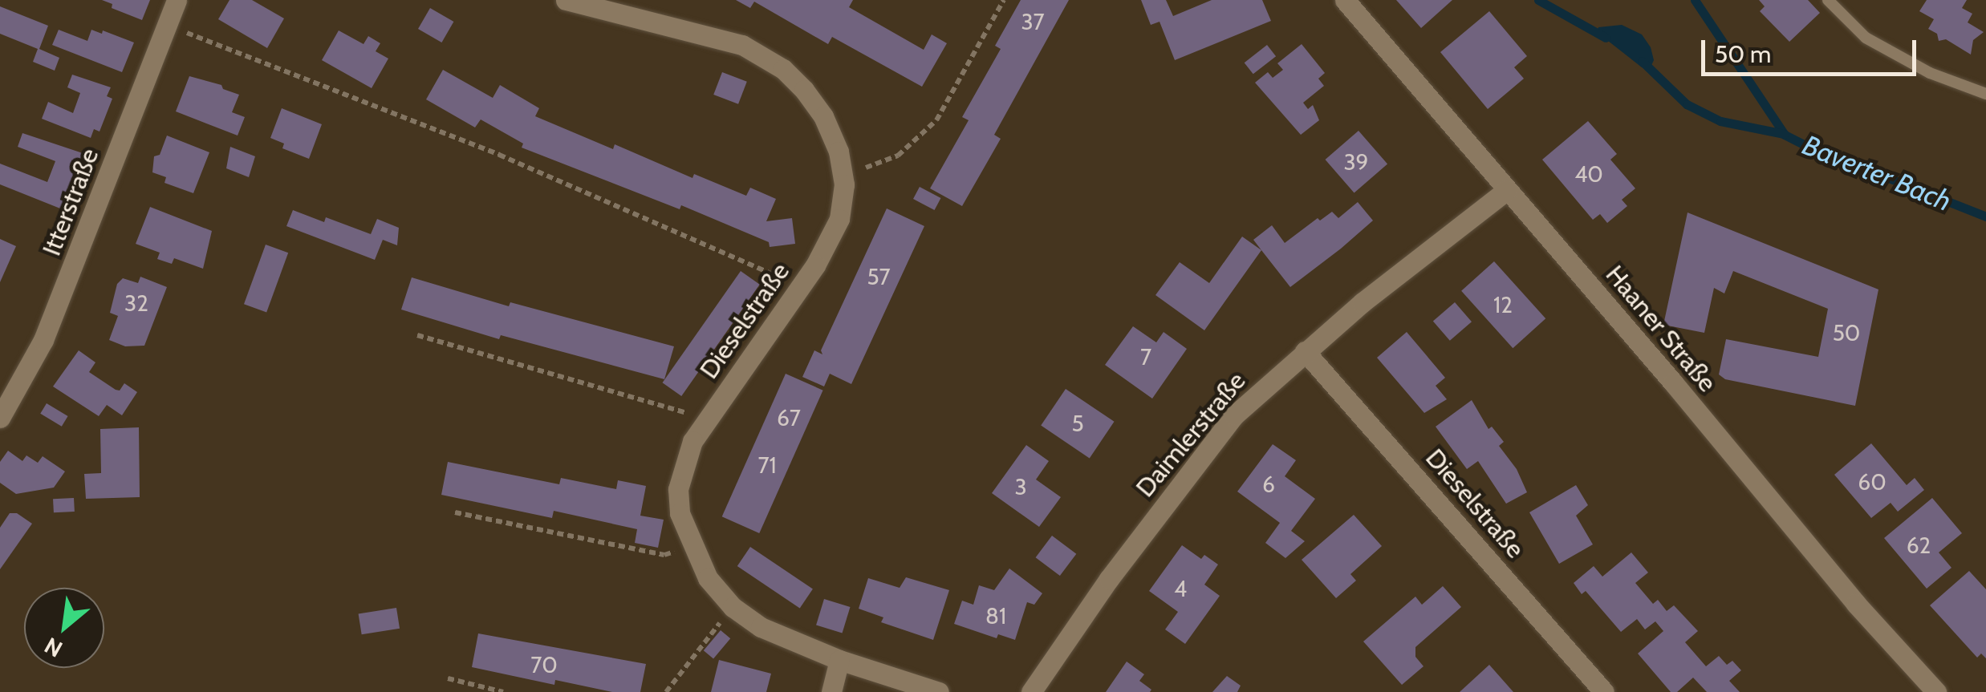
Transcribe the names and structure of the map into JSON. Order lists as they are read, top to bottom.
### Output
{
  "streets": {
    "street": [
      "Itterstraße",
      "Dieselstraße",
      "Haaner Straße",
      "Daimlerstraße"
    ]
  },
  "crossings": [
    ["Dieselstraße", "Daimlerstraße"],
    ["Haaner Straße", "Daimlerstraße"]
  ],
  "water": ["Baverter Bach"],
  "house_numbers": [
    "37",
    "39",
    "40",
    "57",
    "32",
    "12",
    "50",
    "7",
    "67",
    "5",
    "71",
    "60",
    "6",
    "3",
    "62",
    "4",
    "81",
    "70"
  ],
  "scale_bar": "50 m",
  "north": "bottom left"
}
